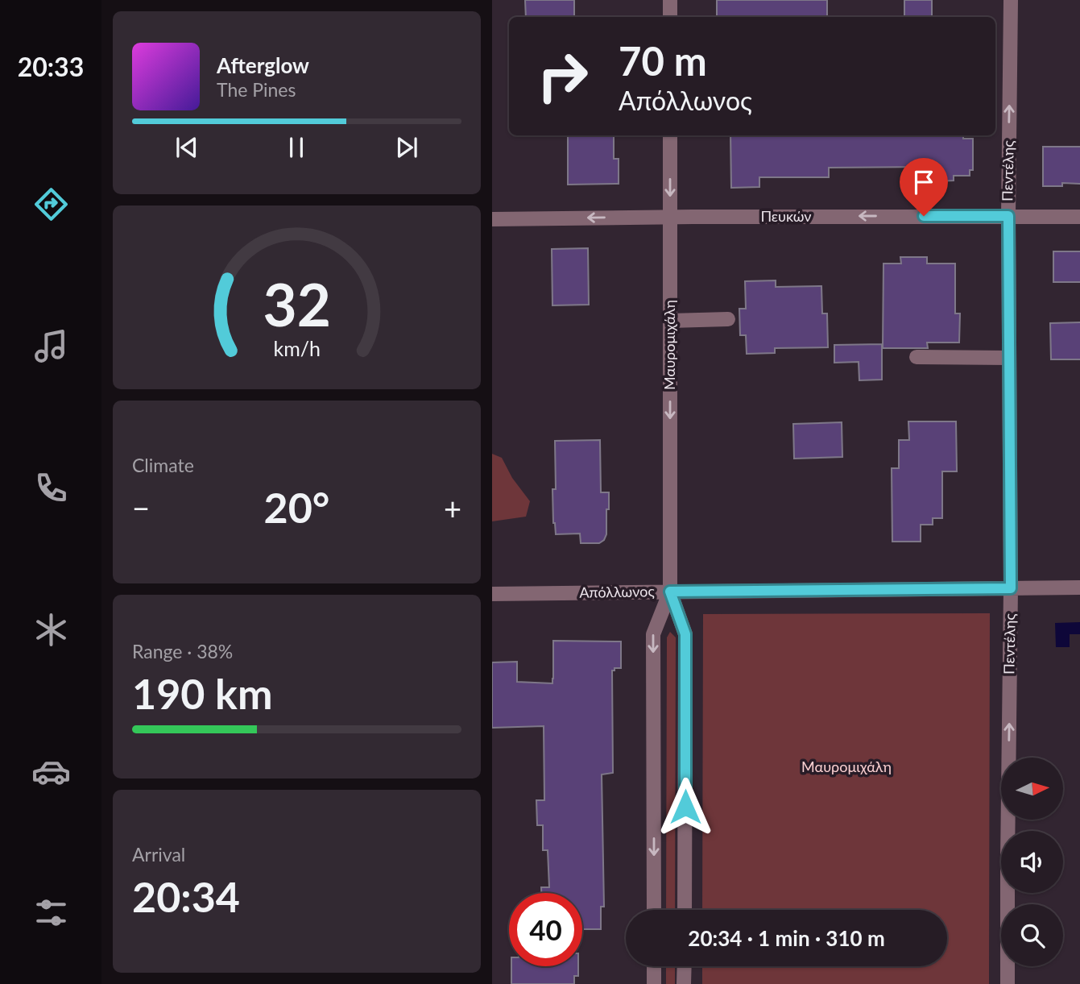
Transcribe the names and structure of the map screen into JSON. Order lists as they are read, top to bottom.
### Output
{
  "streets": {
    "street": [
      "Πεντέλης",
      "Πευκών",
      "Μαυρομιχάλη",
      "Απόλλωνος"
    ]
  },
  "crossings": [
    ["Πεντέλης", "Πευκών"],
    ["Πεντέλης", "Απόλλωνος"],
    ["Πευκών", "Μαυρομιχάλη"],
    ["Μαυρομιχάλη", "Απόλλωνος"]
  ],
  "one_way": ["Πεντέλης", "Πευκών"],
  "parks": ["Μαυρομιχάλη"],
  "north": "right",
  "page": {
    "tabs": "20:33",
    "turn": ["70 m", "Απόλλωνος"],
    "song": ["Afterglow", "The Pines"],
    "tile": [
      "Climate",
      ["Range · 38%", "190 km"],
      ["Arrival", "20:34"]
    ],
    "heat": ["−", "20°", "+"],
    "limit": "40",
    "trip": "20:34 · 1 min · 310 m",
    "gauge": ["32", "km/h"]
  }
}
